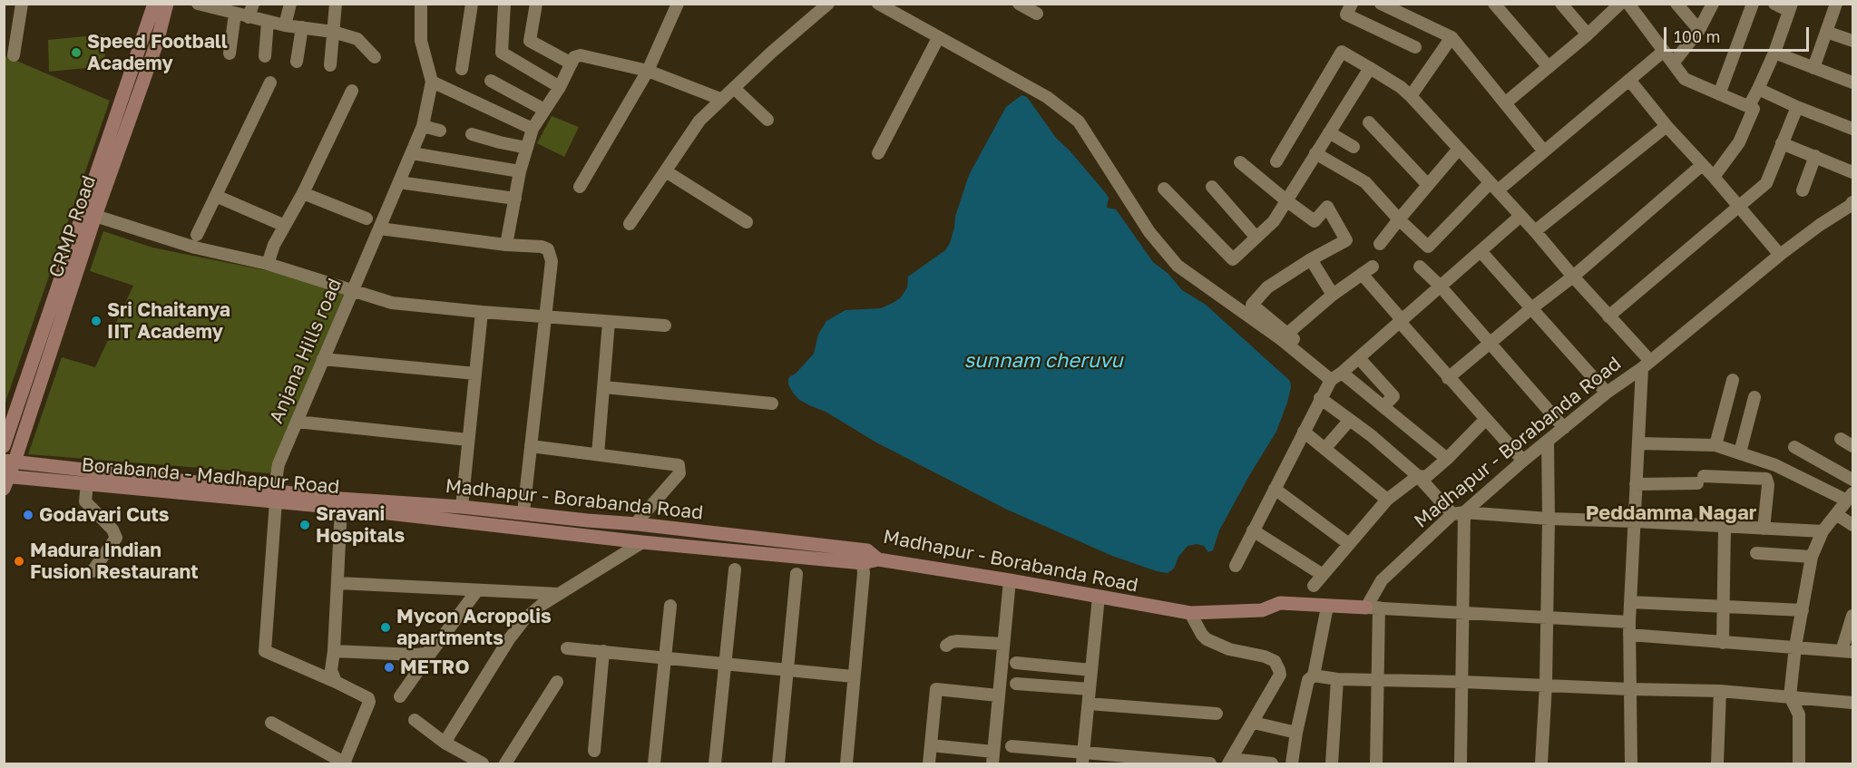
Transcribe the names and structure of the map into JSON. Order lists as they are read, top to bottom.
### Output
{
  "streets": {
    "street": [
      "CRMP Road",
      "Anjana Hills road",
      "Madhapur - Borabanda Road",
      "Borabanda - Madhapur Road"
    ]
  },
  "crossings": [
    ["CRMP Road", "Madhapur - Borabanda Road"],
    ["CRMP Road", "Borabanda - Madhapur Road"],
    ["Anjana Hills road", "Madhapur - Borabanda Road"],
    ["Anjana Hills road", "Borabanda - Madhapur Road"],
    ["Madhapur - Borabanda Road", "Borabanda - Madhapur Road"]
  ],
  "districts": ["Peddamma Nagar"],
  "water": ["sunnam cheruvu"],
  "places": [
    "Speed Football Academy",
    "Sri Chaitanya IIT Academy",
    "Godavari Cuts",
    "Sravani Hospitals",
    "Madura Indian Fusion Restaurant",
    "Mycon Acropolis apartments",
    "METRO"
  ],
  "scale_bar": "100 m"
}
